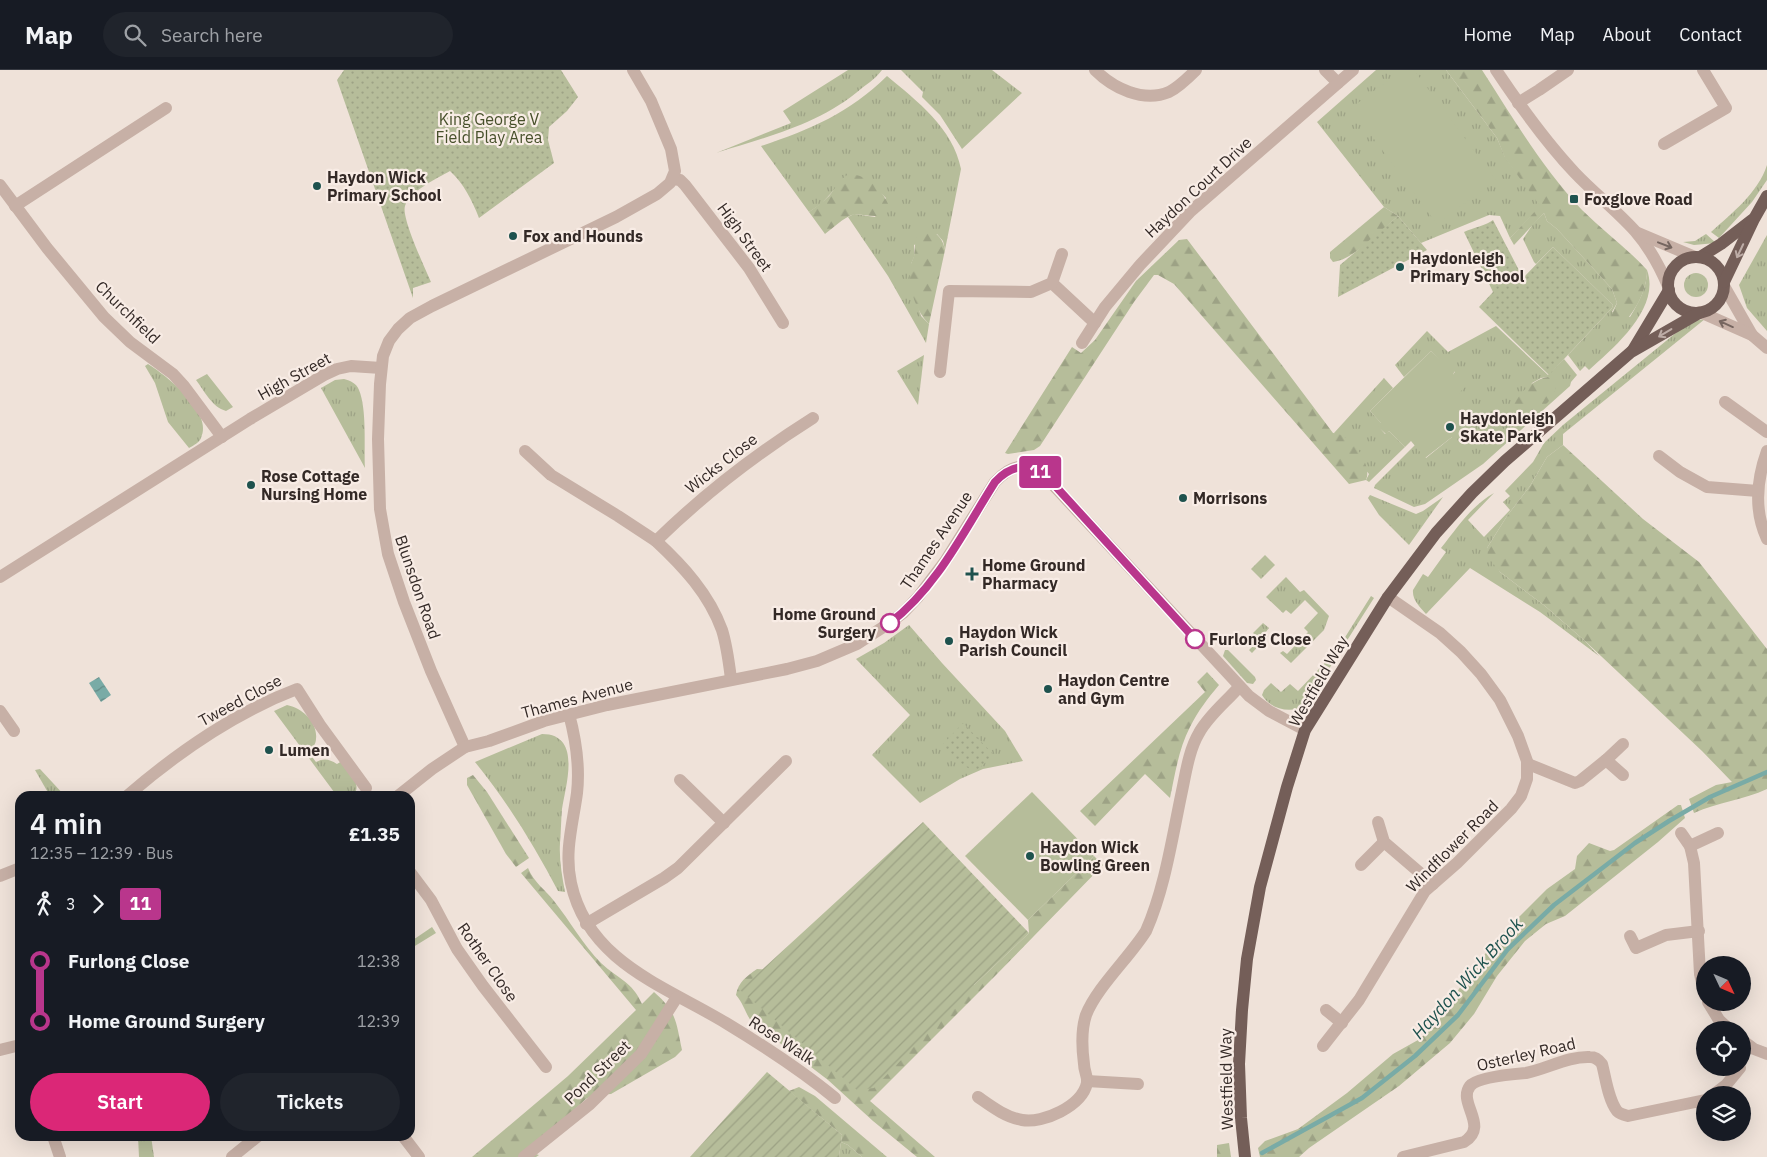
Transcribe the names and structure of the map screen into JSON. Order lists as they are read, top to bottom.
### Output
{
  "streets": {
    "main road": ["Westfield Way"],
    "street": [
      "Haydon Court Drive",
      "High Street",
      "Churchfield",
      "Wicks Close",
      "Thames Avenue",
      "Blunsdon Road",
      "Tweed Close",
      "Windflower Road",
      "Rother Close",
      "Rose Walk",
      "Osterley Road",
      "Pond Street"
    ]
  },
  "crossings": [
    ["High Street", "Churchfield"],
    ["High Street", "Blunsdon Road"],
    ["Thames Avenue", "Blunsdon Road"],
    ["Thames Avenue", "Westfield Way"],
    ["Westfield Way", "Windflower Road"],
    ["Rose Walk", "Pond Street"]
  ],
  "water": ["Haydon Wick Brook"],
  "parks": ["King George V Field Play Area"],
  "places": {
    "other": [
      "Haydon Wick Primary School",
      "Fox and Hounds",
      "Haydonleigh Primary School",
      "Haydonleigh Skate Park",
      "Rose Cottage Nursing Home",
      "Morrisons",
      "Home Ground Surgery",
      "Furlong Close",
      "Haydon Wick Parish Council",
      "Haydon Centre and Gym",
      "Lumen",
      "Haydon Wick Bowling Green"
    ],
    "transit": ["Foxglove Road"],
    "health": ["Home Ground Pharmacy"]
  },
  "lines": ["bus line 11"],
  "north": "bottom right",
  "page": {
    "header": "Map",
    "search": "Search here",
    "nav": [
      "Home",
      "Map",
      "About",
      "Contact"
    ],
    "on_map": "11",
    "heading": ["4 min", "12:35 – 12:39 · Bus", "£1.35"],
    "legs": ["3", "11"],
    "list": [
      {
        "name": "Furlong Close",
        "value": "12:38"
      },
      {
        "name": "Home Ground Surgery",
        "value": "12:39"
      }
    ],
    "buttons": ["Start", "Tickets"]
  }
}
